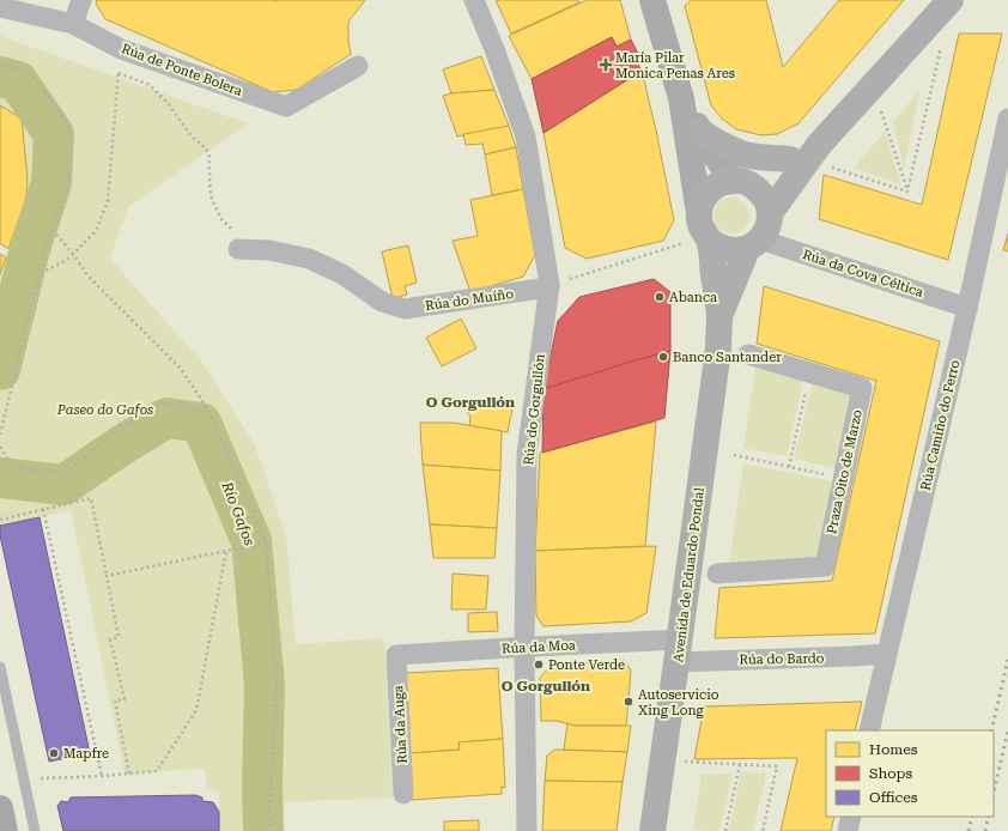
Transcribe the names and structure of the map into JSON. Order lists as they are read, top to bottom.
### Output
{
  "streets": {
    "main road": ["Avenida de Eduardo Pondal"],
    "street": [
      "Rúa de Ponte Bolera",
      "Rúa da Cova Céltica",
      "Rúa do Muíño",
      "Rúa do Gorgullón",
      "Rúa Camiño do Ferro",
      "Praza Oito de Marzo",
      "Rúa da Moa",
      "Rúa do Bardo",
      "Rúa da Auga"
    ]
  },
  "crossings": [
    ["Rúa da Cova Céltica", "Rúa Camiño do Ferro"],
    ["Rúa da Cova Céltica", "Avenida de Eduardo Pondal"],
    ["Rúa do Muíño", "Rúa do Gorgullón"],
    ["Rúa do Gorgullón", "Rúa da Moa"],
    ["Rúa Camiño do Ferro", "Rúa do Bardo"],
    ["Avenida de Eduardo Pondal", "Rúa da Moa"],
    ["Avenida de Eduardo Pondal", "Rúa do Bardo"],
    ["Rúa da Moa", "Rúa do Bardo"],
    ["Rúa da Moa", "Rúa da Auga"]
  ],
  "districts": ["O Gorgullón", "O Gorgullón"],
  "water": ["Río Gafos"],
  "parks": ["Paseo do Gafos"],
  "places": {
    "health": ["María Pilar Monica Penas Ares"],
    "other": [
      "Abanca",
      "Banco Santander",
      "Ponte Verde",
      "Autoservicio Xing Long",
      "Mapfre"
    ]
  },
  "legend": ["Homes", "Shops", "Offices"]
}
